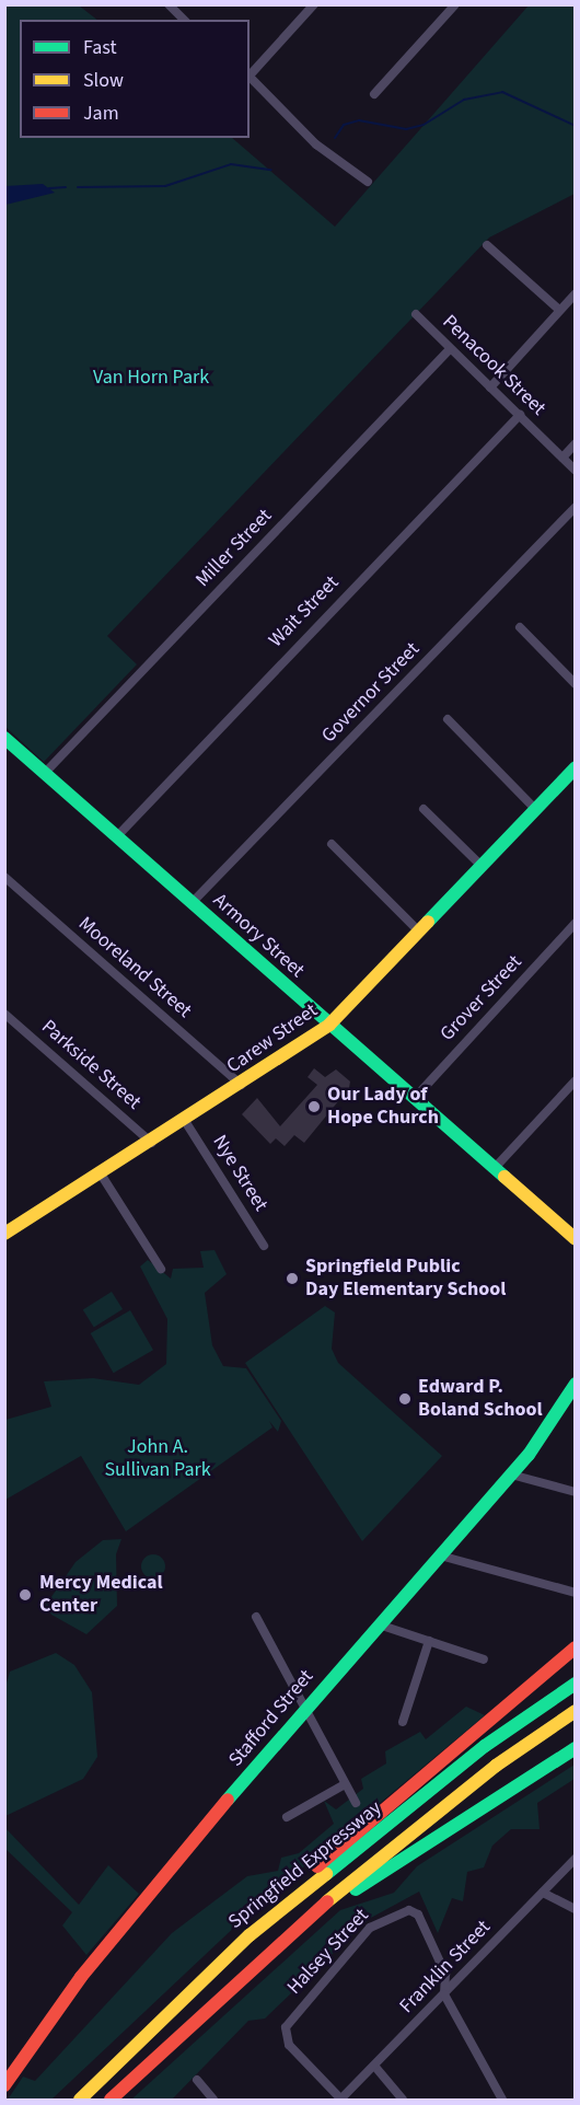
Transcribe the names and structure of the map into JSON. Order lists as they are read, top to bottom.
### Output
{
  "streets": {
    "main road": [
      "Armory Street",
      "Carew Street",
      "Stafford Street",
      "Springfield Expressway"
    ],
    "street": [
      "Penacook Street",
      "Miller Street",
      "Wait Street",
      "Governor Street",
      "Mooreland Street",
      "Grover Street",
      "Parkside Street",
      "Nye Street",
      "Halsey Street",
      "Franklin Street"
    ]
  },
  "crossings": [
    ["Penacook Street", "Miller Street"],
    ["Penacook Street", "Wait Street"],
    ["Miller Street", "Armory Street"],
    ["Wait Street", "Armory Street"],
    ["Governor Street", "Armory Street"],
    ["Armory Street", "Grover Street"],
    ["Armory Street", "Carew Street"],
    ["Mooreland Street", "Carew Street"],
    ["Carew Street", "Parkside Street"],
    ["Carew Street", "Nye Street"],
    ["Halsey Street", "Franklin Street"]
  ],
  "parks": ["Van Horn Park", "John A. Sullivan Park"],
  "places": [
    "Our Lady of Hope Church",
    "Springfield Public Day Elementary School",
    "Edward P. Boland School",
    "Mercy Medical Center"
  ],
  "legend": ["Fast", "Slow", "Jam"]
}
